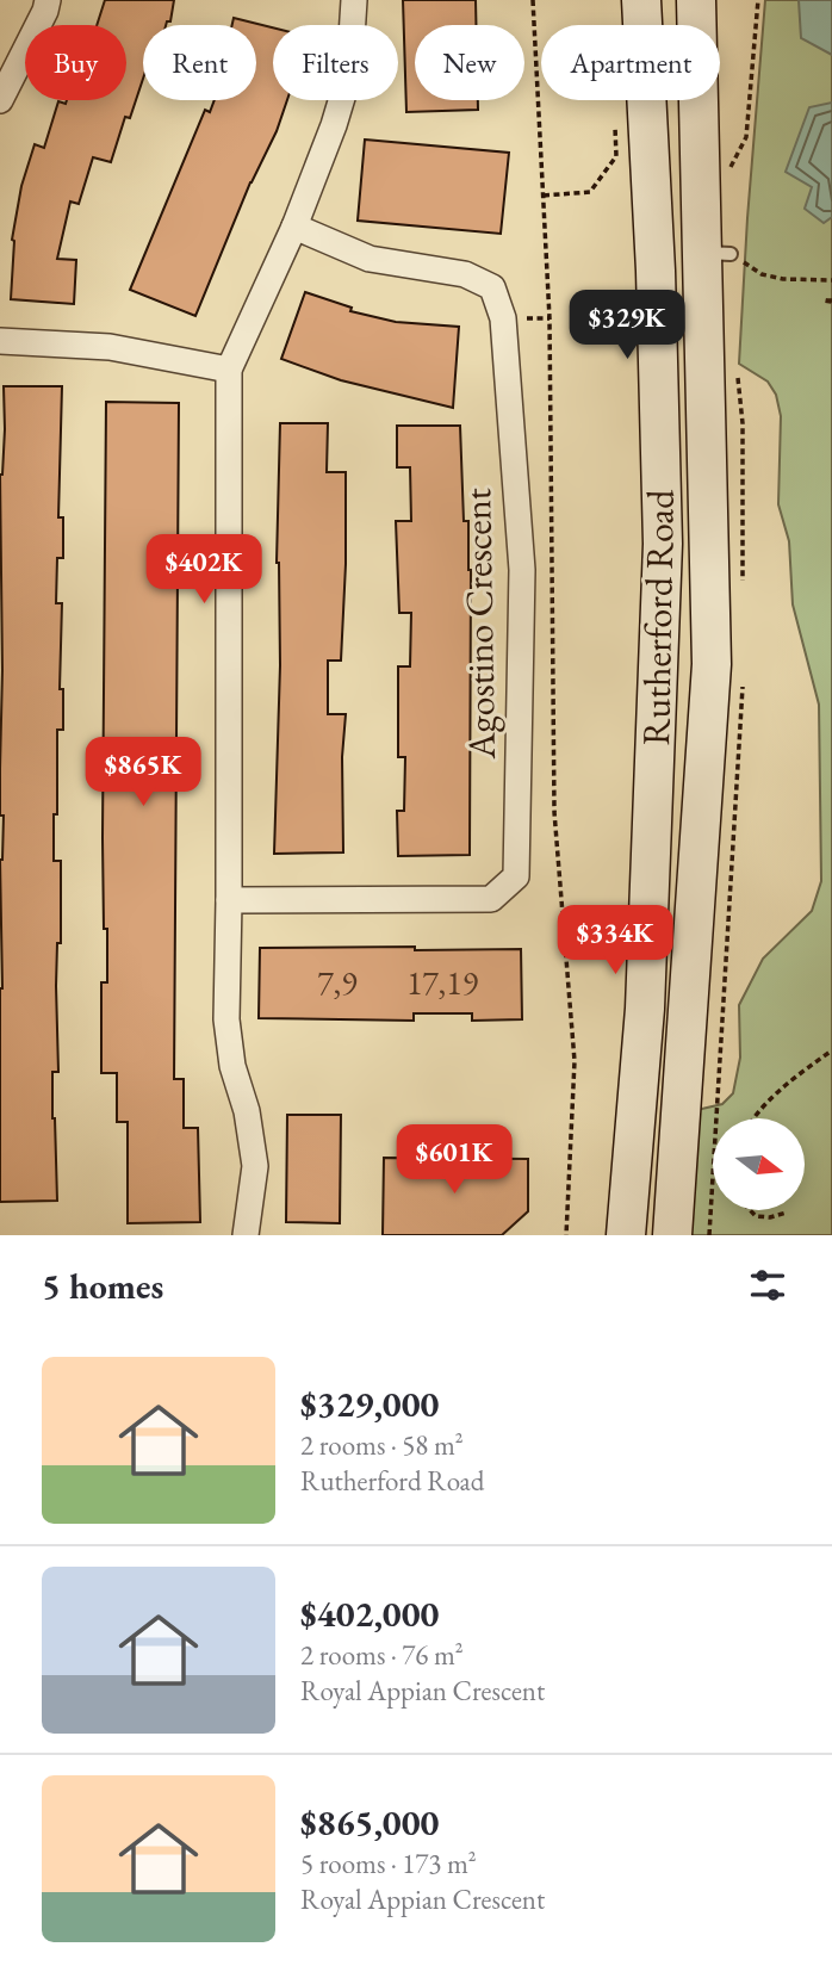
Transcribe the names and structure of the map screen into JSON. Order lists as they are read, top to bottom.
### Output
{
  "streets": {
    "main road": ["Rutherford Road"],
    "street": ["Agostino Crescent"]
  },
  "house_numbers": ["7,9", "17,19"],
  "north": "right",
  "page": {
    "chip": [
      "Buy",
      "Rent",
      "Filters",
      "New",
      "Apartment"
    ],
    "price": [
      "$329K",
      "$402K",
      "$865K",
      "$334K",
      "$601K"
    ],
    "heading": "5 homes",
    "list": [
      {
        "name": "$329,000",
        "note": "2 rooms · 58 m² · Rutherford Road"
      },
      {
        "name": "$402,000",
        "note": "2 rooms · 76 m² · Royal Appian Crescent"
      },
      {
        "name": "$865,000",
        "note": "5 rooms · 173 m² · Royal Appian Crescent"
      }
    ]
  }
}
